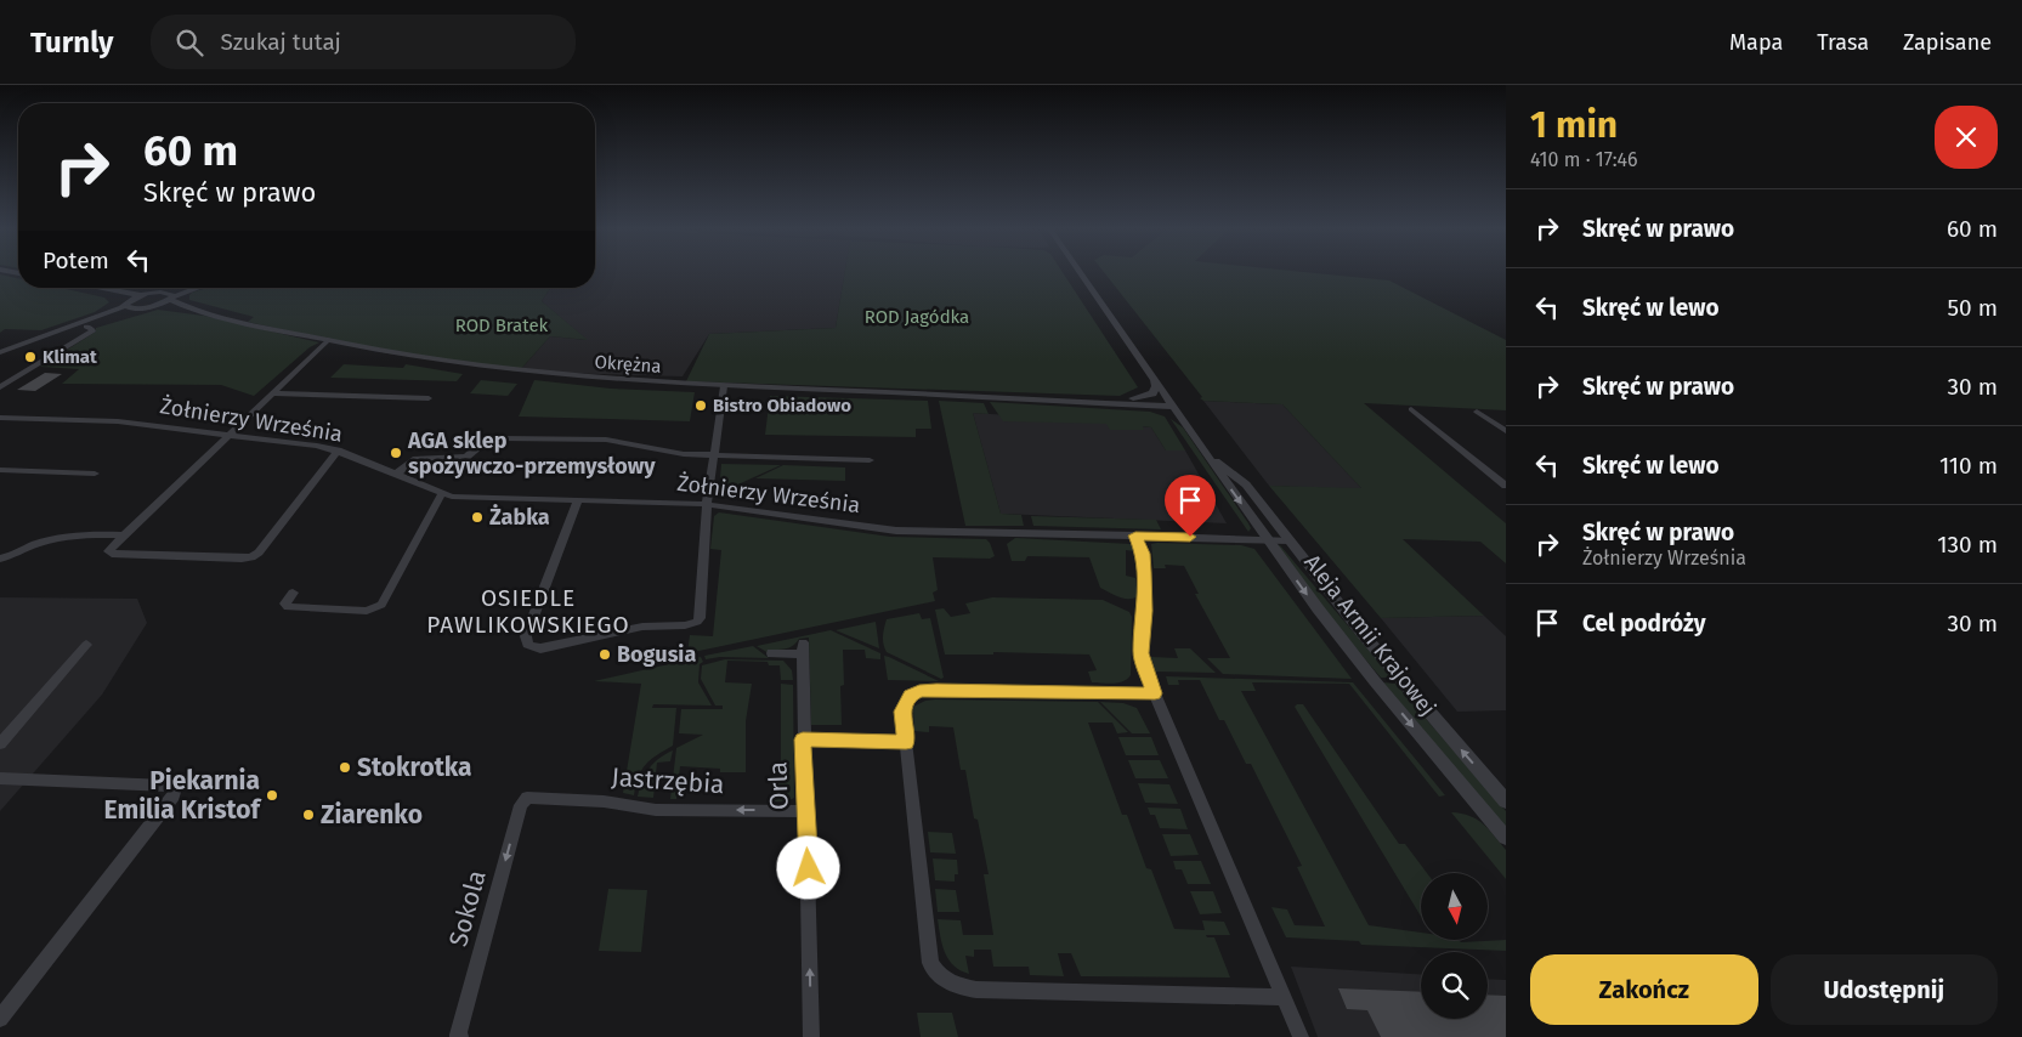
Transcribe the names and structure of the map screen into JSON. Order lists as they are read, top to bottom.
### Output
{
  "streets": {
    "street": [
      "Okrężna",
      "Żołnierzy Września",
      "Aleja Armii Krajowej",
      "Jastrzębia",
      "Orla",
      "Sokola"
    ]
  },
  "crossings": [
    ["Okrężna", "Aleja Armii Krajowej"],
    ["Żołnierzy Września", "Aleja Armii Krajowej"],
    ["Jastrzębia", "Orla"],
    ["Jastrzębia", "Sokola"]
  ],
  "one_way": ["Jastrzębia", "Orla", "Sokola"],
  "districts": ["OSIEDLE PAWLIKOWSKIEGO"],
  "parks": ["ROD Jagódka", "ROD Bratek"],
  "places": [
    "Klimat",
    "Bistro Obiadowo",
    "AGA sklep spożywczo-przemysłowy",
    "Żabka",
    "Bogusia",
    "Stokrotka",
    "Piekarnia Emilia Kristof",
    "Ziarenko"
  ],
  "north": "bottom",
  "page": {
    "header": "Turnly",
    "search": "Szukaj tutaj",
    "nav": ["Mapa", "Trasa", "Zapisane"],
    "heading": ["1 min", "410 m · 17:46"],
    "turn": ["60 m", "Skręć w prawo"],
    "list": [
      {
        "name": "Skręć w prawo",
        "value": "60 m"
      },
      {
        "name": "Skręć w lewo",
        "value": "50 m"
      },
      {
        "name": "Skręć w prawo",
        "value": "30 m"
      },
      {
        "name": "Skręć w lewo",
        "value": "110 m"
      },
      {
        "name": "Skręć w prawo",
        "note": "Żołnierzy Września",
        "value": "130 m"
      },
      {
        "name": "Cel podróży",
        "value": "30 m"
      }
    ],
    "then": "Potem",
    "buttons": ["Zakończ", "Udostępnij"]
  }
}
